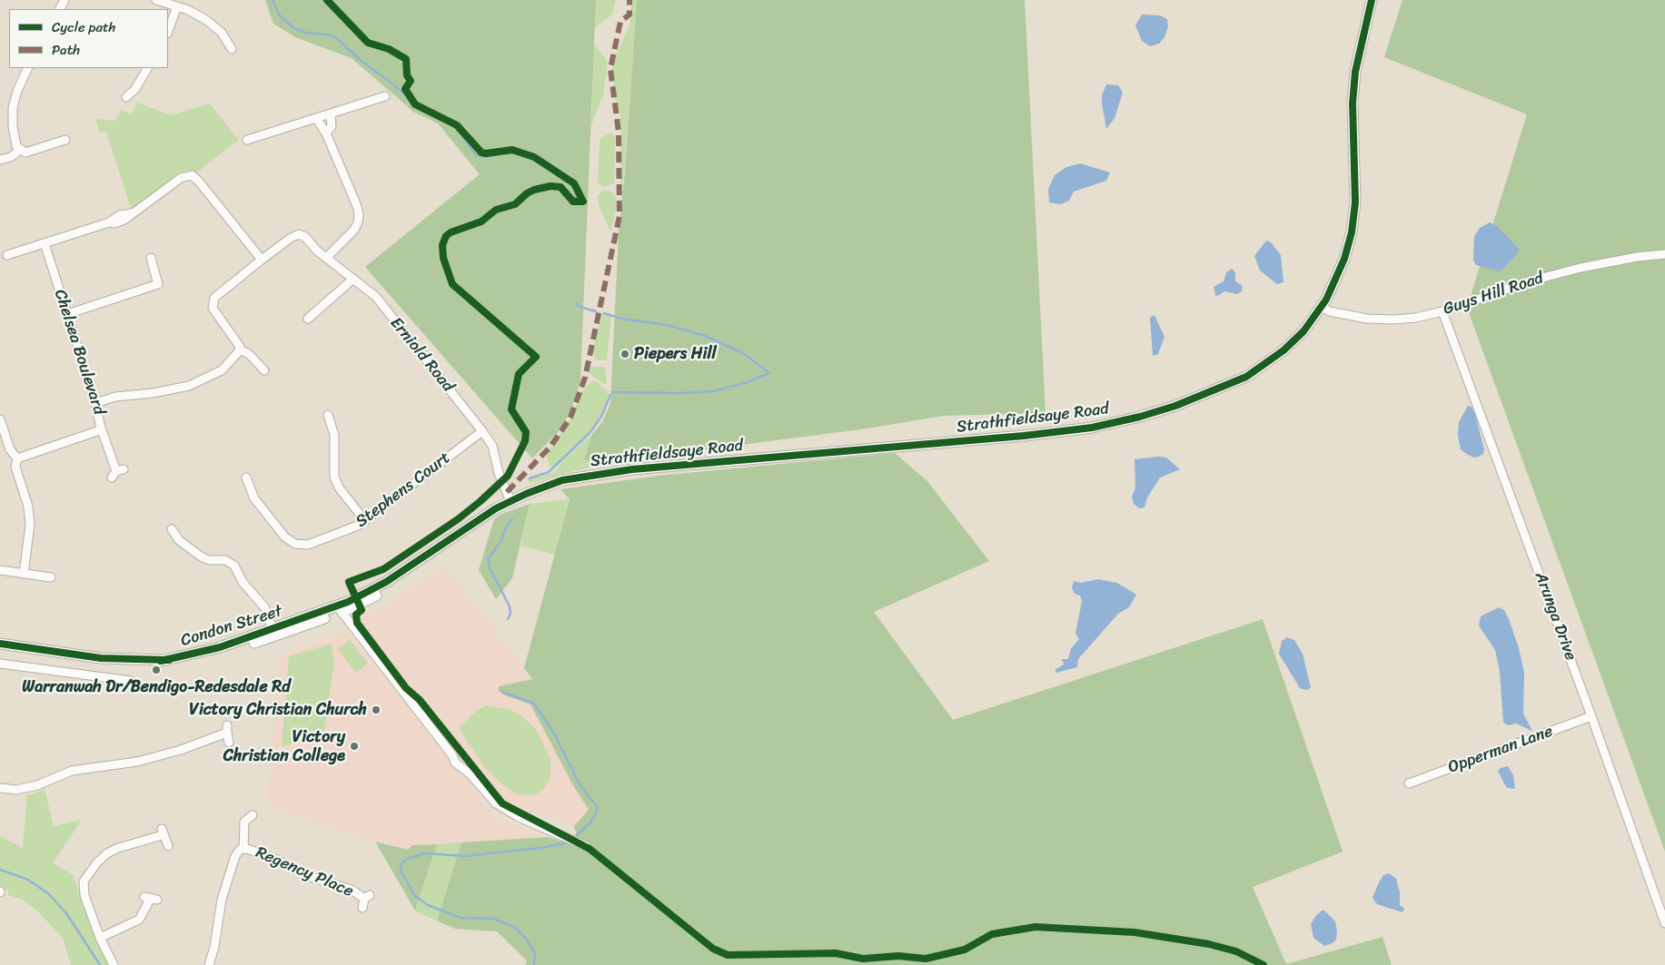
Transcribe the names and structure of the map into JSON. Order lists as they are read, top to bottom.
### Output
{
  "streets": {
    "main road": ["Strathfieldsaye Road", "Condon Street"],
    "street": [
      "Guys Hill Road",
      "Chelsea Boulevard",
      "Erniold Road",
      "Stephens Court",
      "Arunga Drive",
      "Opperman Lane",
      "Regency Place"
    ]
  },
  "crossings": [
    ["Guys Hill Road", "Strathfieldsaye Road"],
    ["Guys Hill Road", "Arunga Drive"],
    ["Erniold Road", "Strathfieldsaye Road"],
    ["Erniold Road", "Stephens Court"],
    ["Erniold Road", "Condon Street"],
    ["Strathfieldsaye Road", "Condon Street"],
    ["Arunga Drive", "Opperman Lane"]
  ],
  "places": [
    "Piepers Hill",
    "Warranwah Dr/Bendigo-Redesdale Rd",
    "Victory Christian Church",
    "Victory Christian College"
  ],
  "legend": ["Cycle path", "Path"]
}
